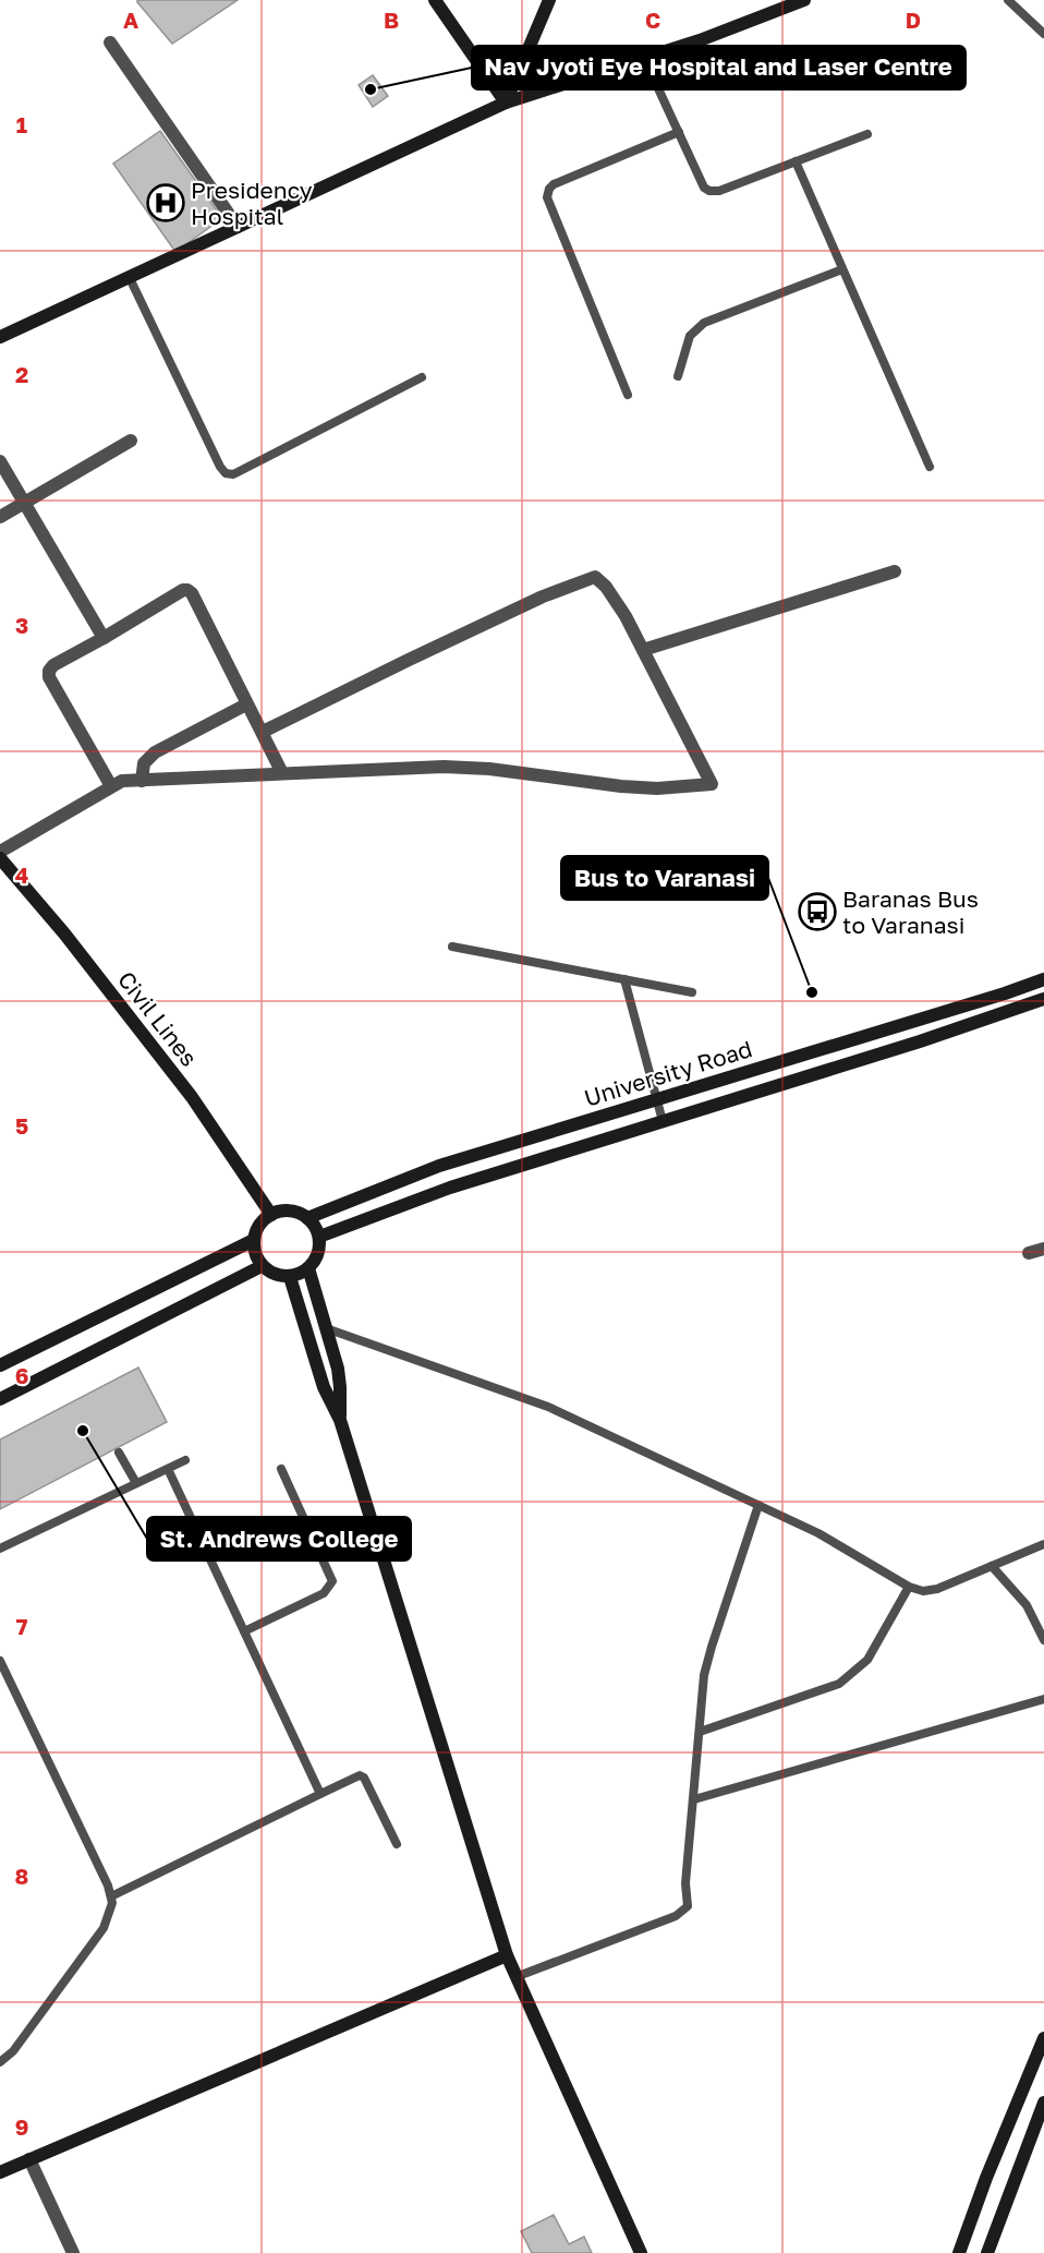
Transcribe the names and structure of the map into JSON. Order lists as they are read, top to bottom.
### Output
{
  "streets": {
    "main road": ["Civil Lines", "University Road"]
  },
  "crossings": [
    ["Civil Lines", "University Road"]
  ],
  "places": {
    "other": ["Nav Jyoti Eye Hospital and Laser Centre", "Bus to Varanasi", "St. Andrews College"],
    "hospital": ["Presidency Hospital"],
    "bus stop": ["Baranas Bus to Varanasi"]
  },
  "grid": {
    "columns": [
      "A",
      "B",
      "C",
      "D"
    ],
    "rows": [
      "1",
      "2",
      "3",
      "4",
      "5",
      "6",
      "7",
      "8",
      "9"
    ]
  }
}
